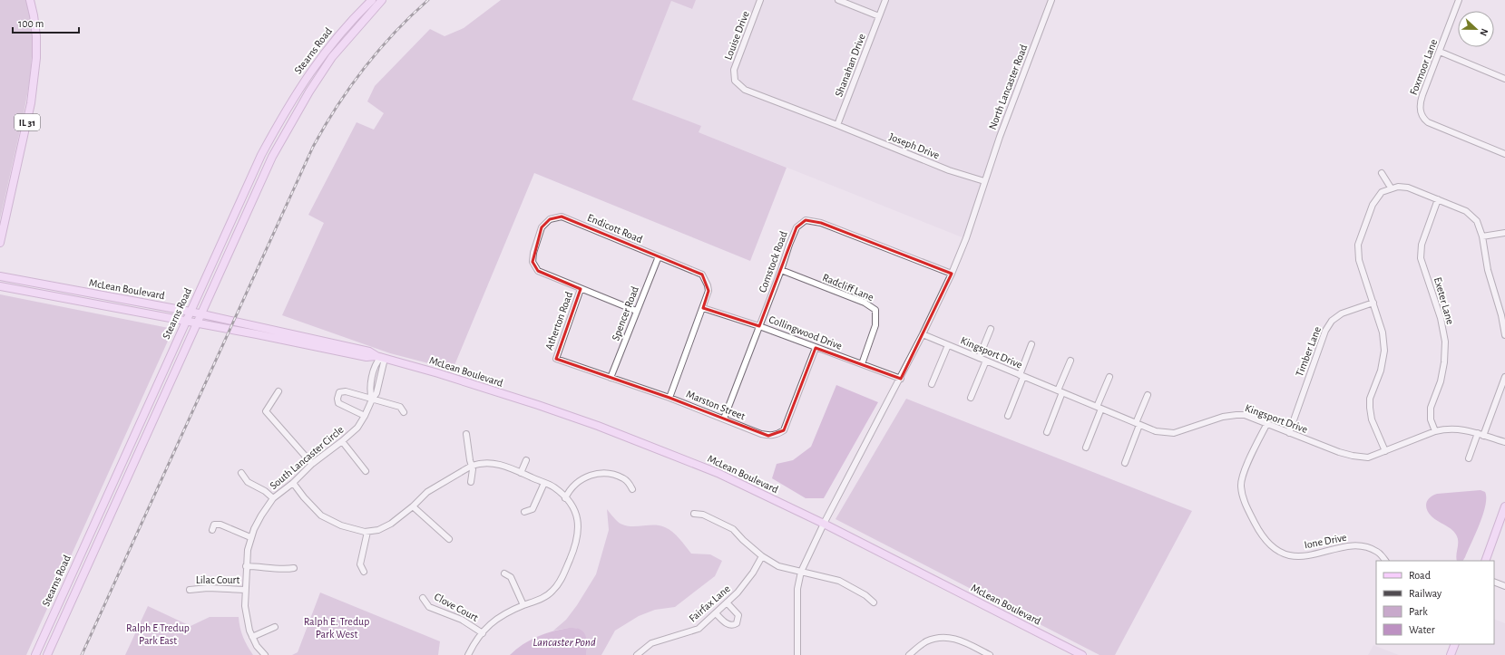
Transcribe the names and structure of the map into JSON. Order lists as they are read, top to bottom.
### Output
{
  "streets": {
    "main road": ["Stearns Road", "IL 31", "McLean Boulevard"],
    "street": [
      "Louise Drive",
      "Shanahan Drive",
      "Foxmoor Lane",
      "North Lancaster Road",
      "Joseph Drive",
      "Endicott Road",
      "Comstock Road",
      "Radcliff Lane",
      "Exeter Lane",
      "Spencer Road",
      "Atherton Road",
      "Collingwood Drive",
      "Timber Lane",
      "Kingsport Drive",
      "Marston Street",
      "South Lancaster Circle",
      "Ione Drive",
      "Lilac Court",
      "Fairfax Lane",
      "Clove Court"
    ]
  },
  "crossings": [
    ["Louise Drive", "Shanahan Drive"],
    ["Louise Drive", "Joseph Drive"],
    ["Stearns Road", "McLean Boulevard"],
    ["Shanahan Drive", "Joseph Drive"],
    ["North Lancaster Road", "Joseph Drive"],
    ["North Lancaster Road", "Comstock Road"],
    ["North Lancaster Road", "McLean Boulevard"],
    ["North Lancaster Road", "Collingwood Drive"],
    ["North Lancaster Road", "Kingsport Drive"],
    ["Endicott Road", "Spencer Road"],
    ["Endicott Road", "Atherton Road"],
    ["Endicott Road", "Collingwood Drive"],
    ["Endicott Road", "Marston Street"],
    ["Comstock Road", "Radcliff Lane"],
    ["Comstock Road", "Collingwood Drive"],
    ["Comstock Road", "Marston Street"],
    ["Radcliff Lane", "Collingwood Drive"],
    ["McLean Boulevard", "South Lancaster Circle"],
    ["Exeter Lane", "Kingsport Drive"],
    ["Spencer Road", "Marston Street"],
    ["Atherton Road", "Marston Street"],
    ["Collingwood Drive", "Marston Street"],
    ["Timber Lane", "Kingsport Drive"],
    ["Kingsport Drive", "Ione Drive"],
    ["South Lancaster Circle", "Lilac Court"]
  ],
  "water": ["Lancaster Pond"],
  "parks": ["Ralph E. Tredup Park West", "Ralph E Tredup Park East"],
  "legend": [
    "Road",
    "Railway",
    "Park",
    "Water"
  ],
  "scale_bar": "100 m",
  "north": "right"
}
